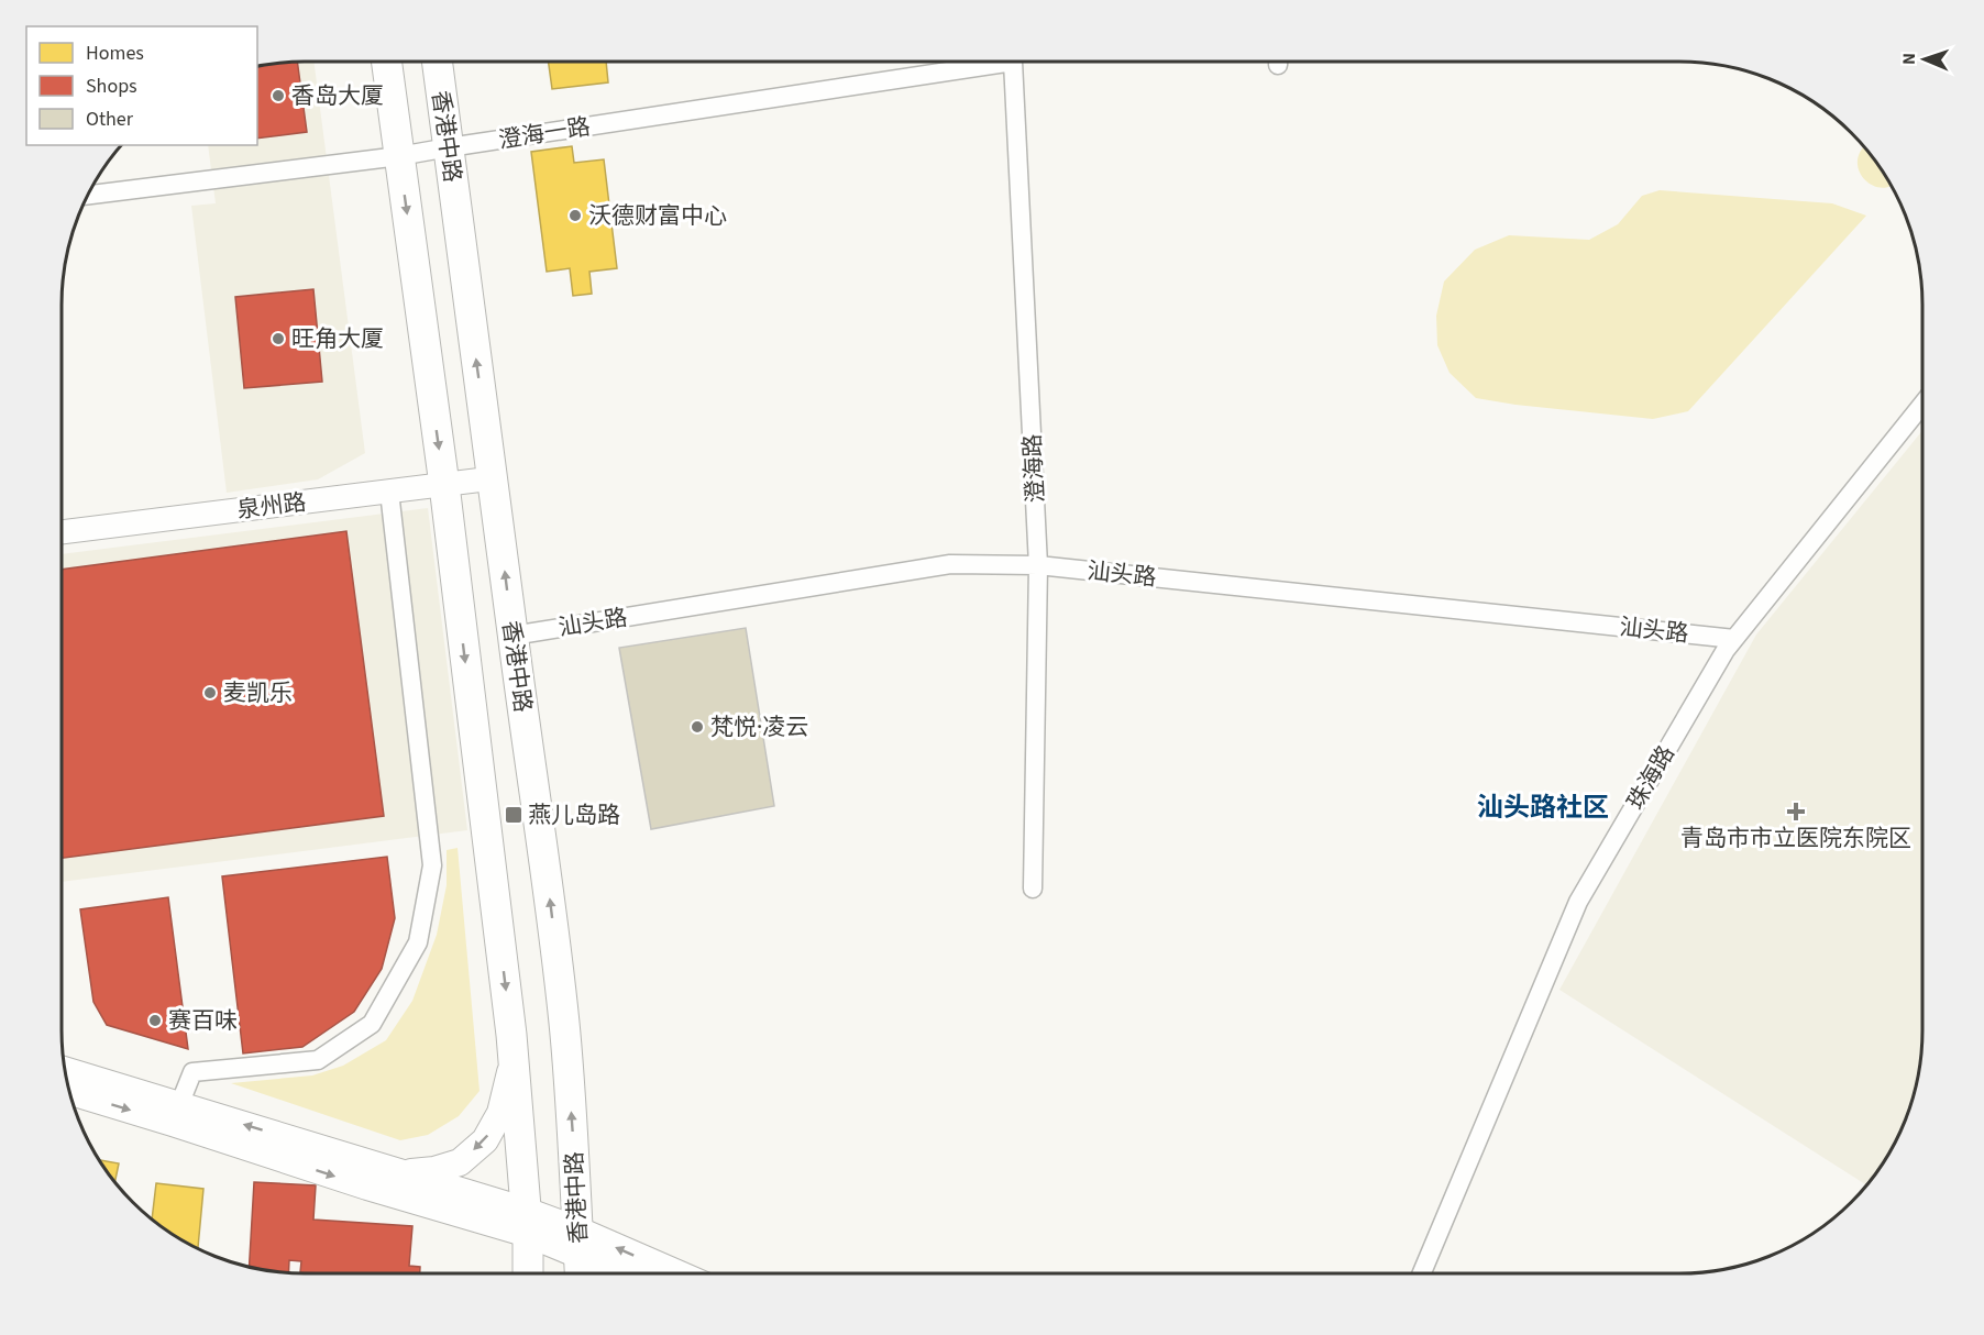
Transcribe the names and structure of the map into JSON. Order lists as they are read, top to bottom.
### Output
{
  "streets": {
    "main road": ["香港中路"],
    "street": [
      "澄海一路",
      "澄海路",
      "泉州路",
      "汕头路",
      "珠海路"
    ]
  },
  "crossings": [
    ["澄海一路", "香港中路"],
    ["香港中路", "泉州路"],
    ["香港中路", "汕头路"],
    ["澄海路", "汕头路"],
    ["汕头路", "珠海路"]
  ],
  "districts": ["汕头路社区"],
  "places": {
    "other": [
      "香岛大厦",
      "沃德财富中心",
      "旺角大厦",
      "麦凯乐",
      "梵悦·凌云",
      "赛百味"
    ],
    "health": ["青岛市市立医院东院区"],
    "transit": ["燕儿岛路"]
  },
  "legend": ["Homes", "Shops", "Other"],
  "north": "left"
}
